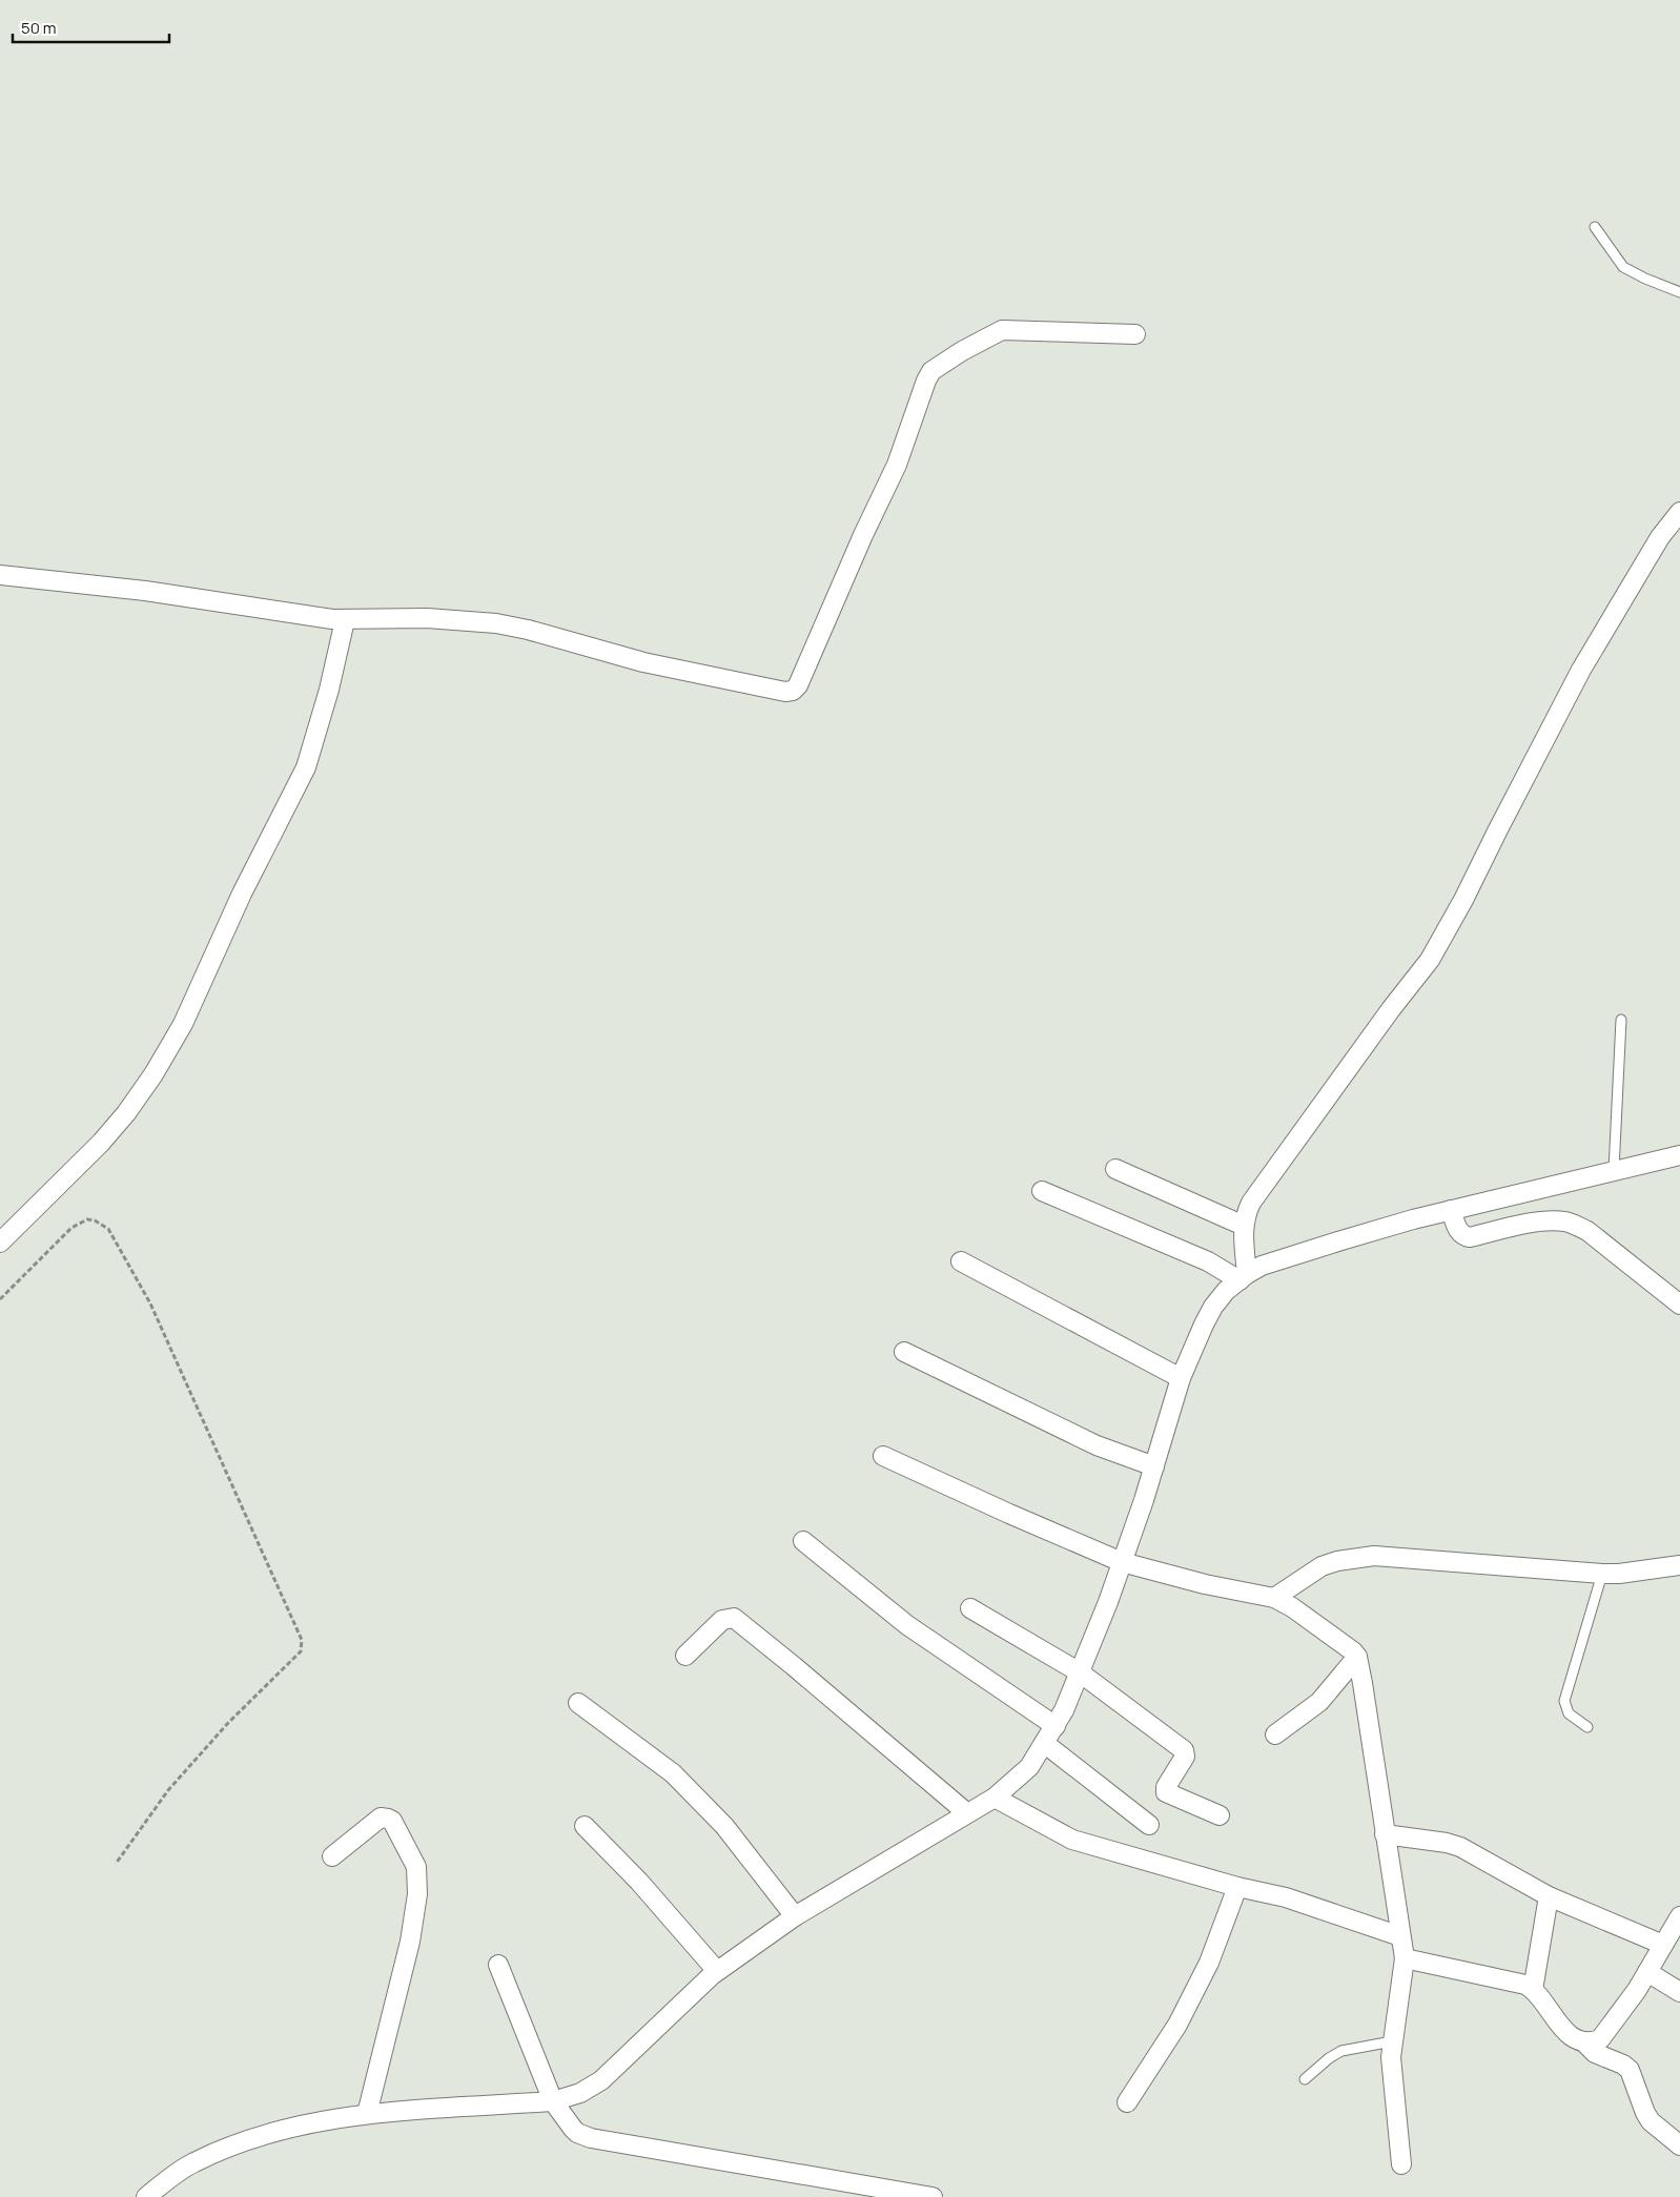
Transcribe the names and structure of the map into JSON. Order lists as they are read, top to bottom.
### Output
{
  "scale_bar": "50 m"
}
